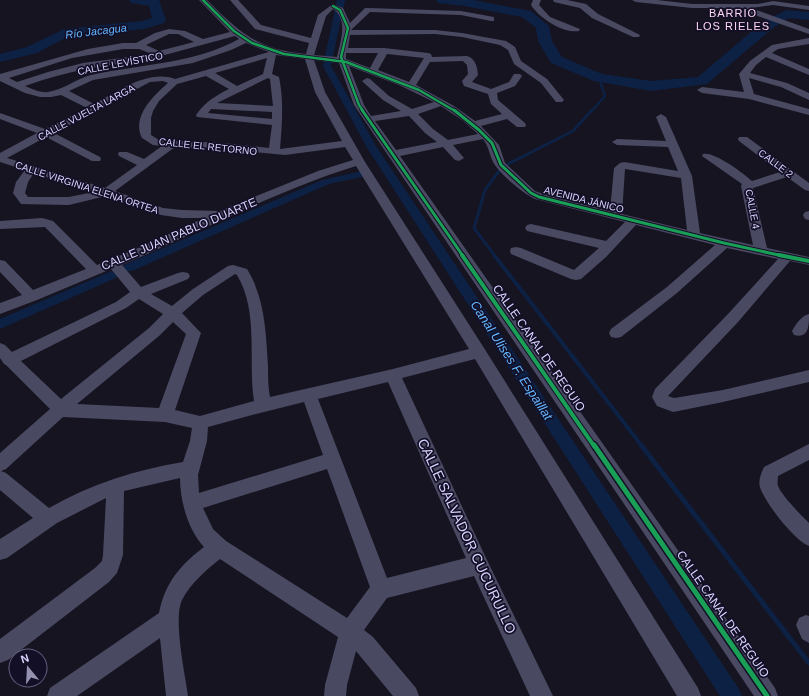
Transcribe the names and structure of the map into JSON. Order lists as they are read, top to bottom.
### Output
{
  "streets": {
    "street": [
      "CALLE LEVÍSTICO",
      "CALLE VUELTA LARGA",
      "CALLE EL RETORNO",
      "CALLE 2",
      "CALLE VIRGINIA ELENA ORTEA",
      "AVENIDA JÁNICO",
      "CALLE 4",
      "CALLE JUAN PABLO DUARTE",
      "CALLE CANAL DE REGUIO",
      "CALLE SALVADOR CUCURULLO"
    ]
  },
  "crossings": [
    ["CALLE LEVÍSTICO", "AVENIDA JÁNICO"],
    ["CALLE VUELTA LARGA", "CALLE EL RETORNO"],
    ["CALLE VUELTA LARGA", "CALLE VIRGINIA ELENA ORTEA"],
    ["CALLE EL RETORNO", "AVENIDA JÁNICO"],
    ["CALLE 2", "CALLE 4"],
    ["CALLE VIRGINIA ELENA ORTEA", "CALLE JUAN PABLO DUARTE"],
    ["AVENIDA JÁNICO", "CALLE 4"],
    ["AVENIDA JÁNICO", "CALLE CANAL DE REGUIO"]
  ],
  "districts": ["BARRIO LOS RIELES"],
  "water": ["Río Jacagua", "Canal Ulises F. Espaillat"],
  "north": "top"
}
